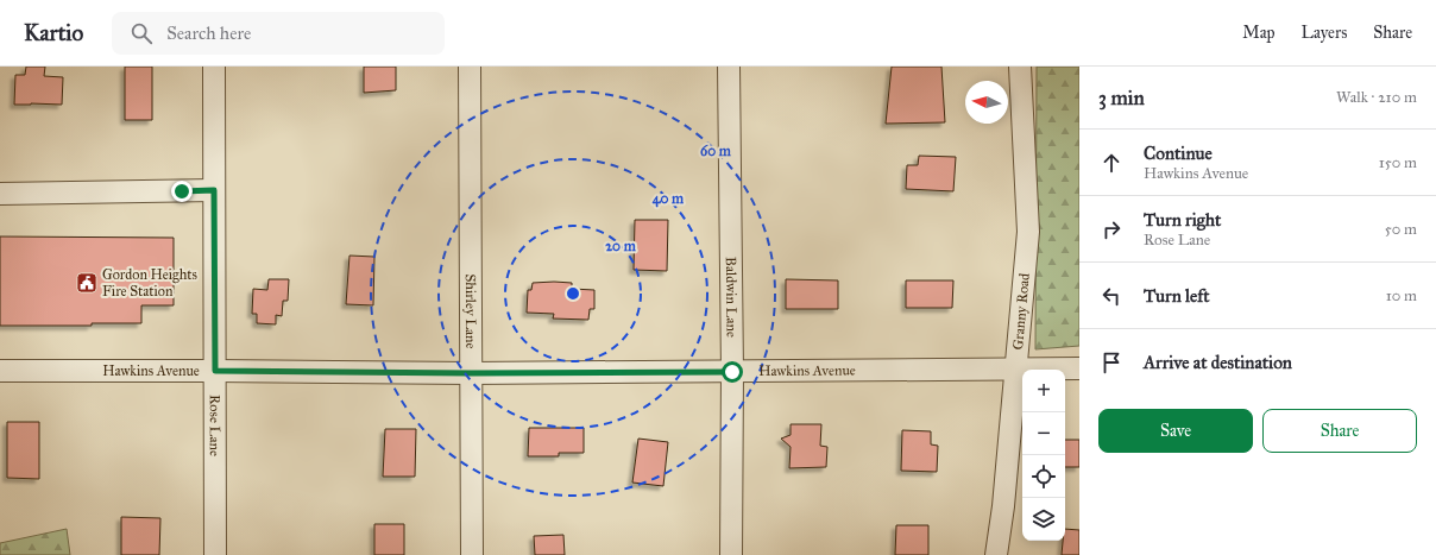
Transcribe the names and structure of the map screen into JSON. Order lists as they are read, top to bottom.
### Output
{
  "streets": {
    "street": [
      "Baldwin Lane",
      "Shirley Lane",
      "Granny Road",
      "Hawkins Avenue",
      "Rose Lane"
    ]
  },
  "crossings": [
    ["Baldwin Lane", "Hawkins Avenue"],
    ["Shirley Lane", "Hawkins Avenue"],
    ["Granny Road", "Hawkins Avenue"],
    ["Hawkins Avenue", "Rose Lane"]
  ],
  "places": {
    "public building": ["Gordon Heights Fire Station"]
  },
  "north": "left",
  "page": {
    "header": "Kartio",
    "search": "Search here",
    "nav": ["Map", "Layers", "Share"],
    "heading": ["3 min", "Walk · 210 m"],
    "list": [
      ["Continue", "Hawkins Avenue", "150 m"],
      ["Turn right", "Rose Lane", "50 m"],
      ["Turn left", "10 m"],
      "Arrive at destination"
    ],
    "map_buttons": ["+", "−"],
    "buttons": ["Save", "Share"]
  },
  "rings": ["60 m", "40 m", "20 m"]
}
